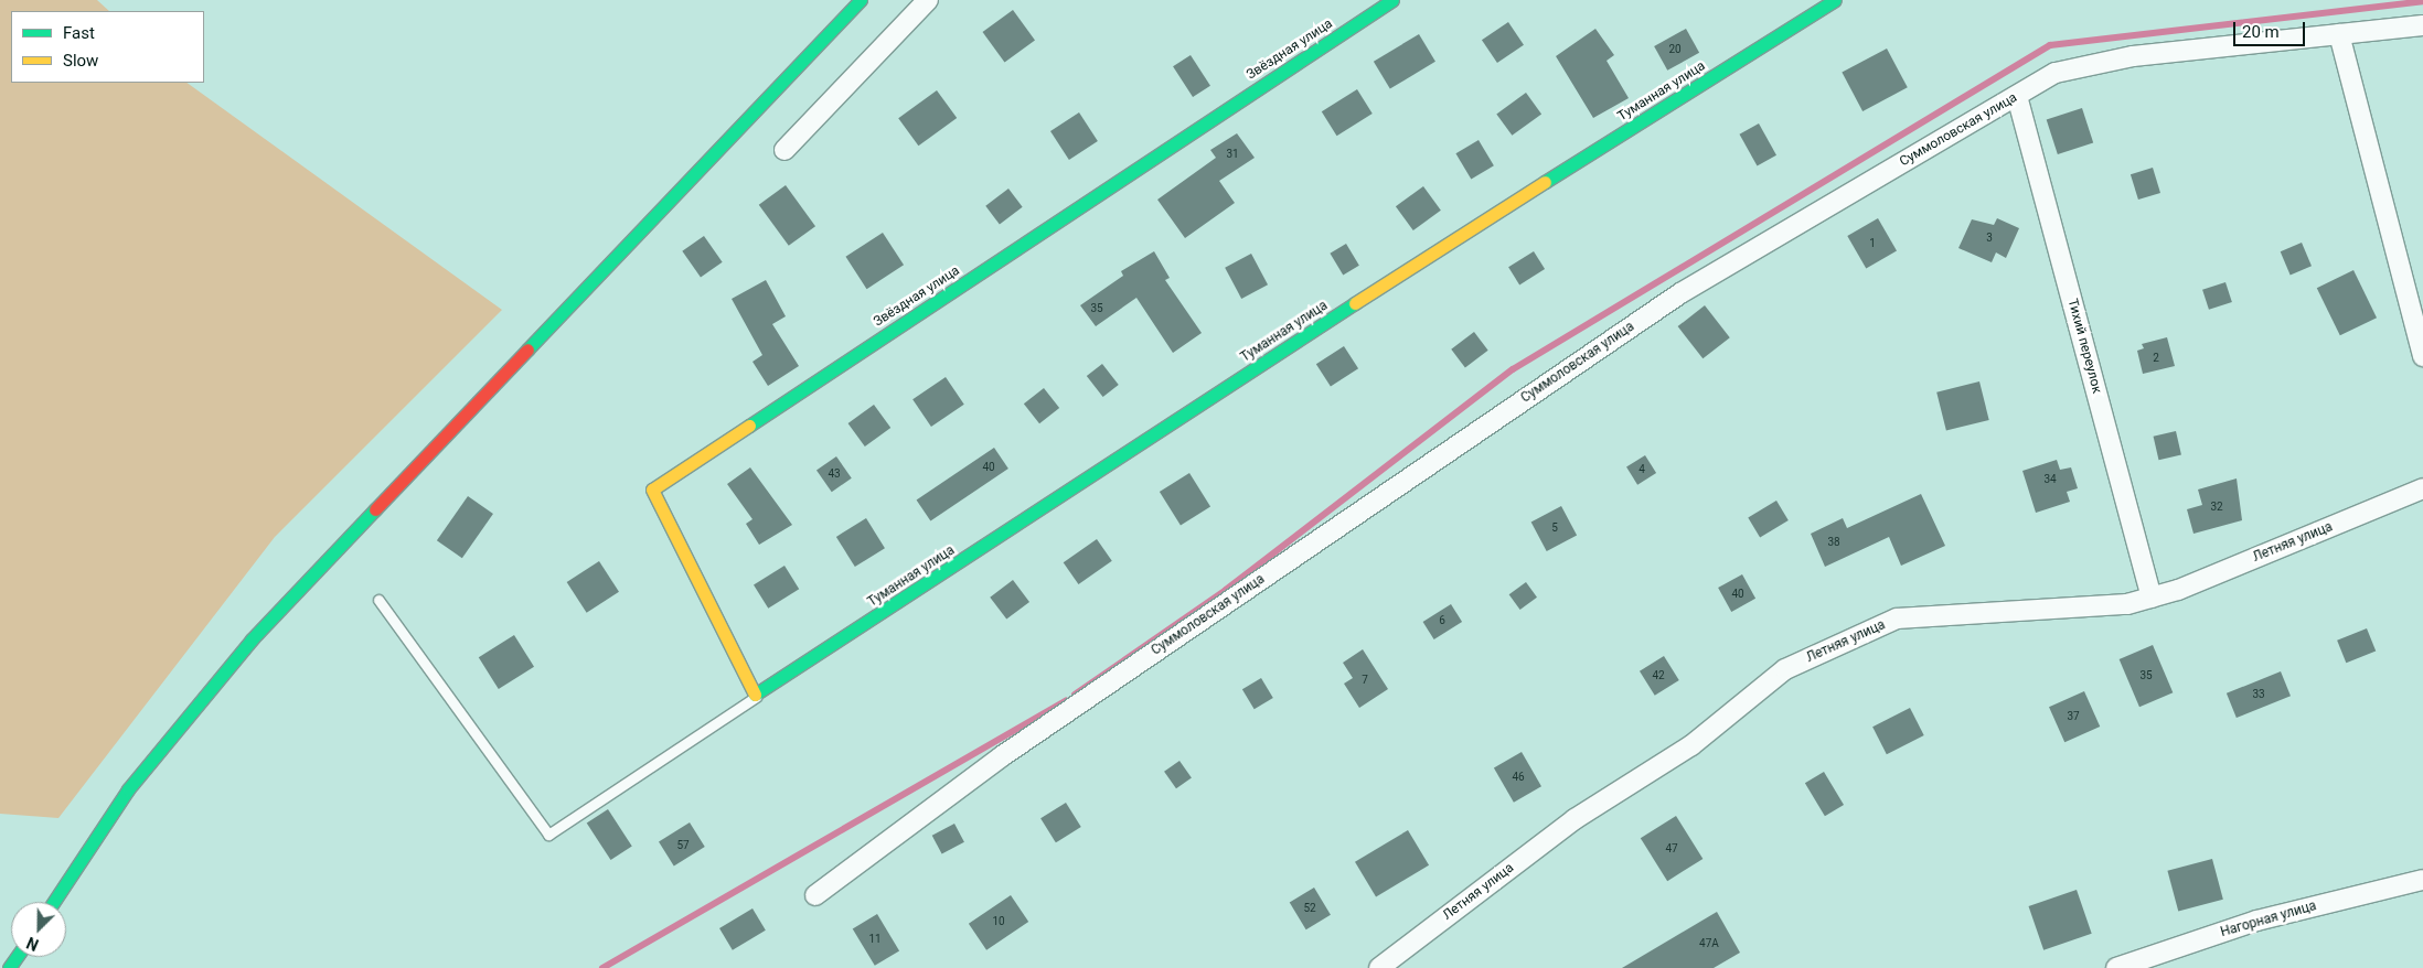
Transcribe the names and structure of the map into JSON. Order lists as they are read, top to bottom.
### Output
{
  "streets": {
    "street": [
      "Звёздная улица",
      "Туманная улица",
      "Суммоловская улица",
      "Тихий переулок",
      "Летняя улица",
      "Нагорная улица"
    ]
  },
  "crossings": [
    ["Звёздная улица", "Туманная улица"],
    ["Суммоловская улица", "Тихий переулок"],
    ["Тихий переулок", "Летняя улица"]
  ],
  "house_numbers": [
    "20",
    "31",
    "3",
    "1",
    "35",
    "2",
    "40",
    "4",
    "43",
    "34",
    "32",
    "5",
    "38",
    "40",
    "6",
    "42",
    "35",
    "7",
    "33",
    "37",
    "46",
    "57",
    "47",
    "52",
    "10",
    "11",
    "47А"
  ],
  "legend": ["Fast", "Slow"],
  "scale_bar": "20 m",
  "north": "bottom left"
}
